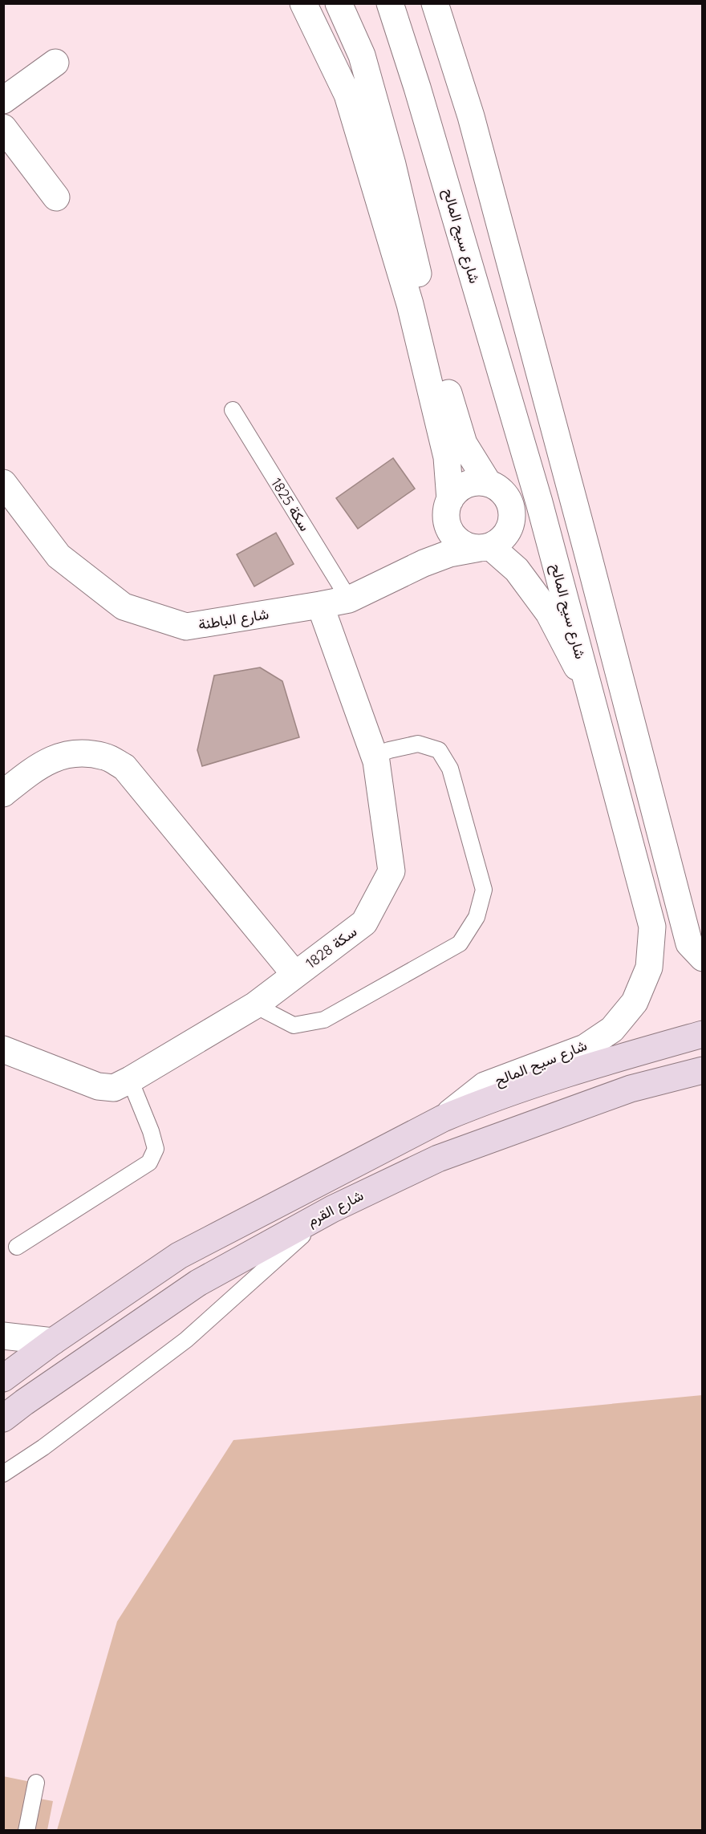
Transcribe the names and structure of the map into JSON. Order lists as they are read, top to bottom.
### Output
{
  "streets": {
    "main road": ["شارع القرم"],
    "street": ["شارع سيح المالح", "شارع الباطنة", "سكة 1828"],
    "lane": ["سكة 1825"]
  },
  "crossings": [
    ["شارع سيح المالح", "شارع القرم"],
    ["سكة 1825", "شارع الباطنة"],
    ["شارع الباطنة", "سكة 1828"]
  ]
}
